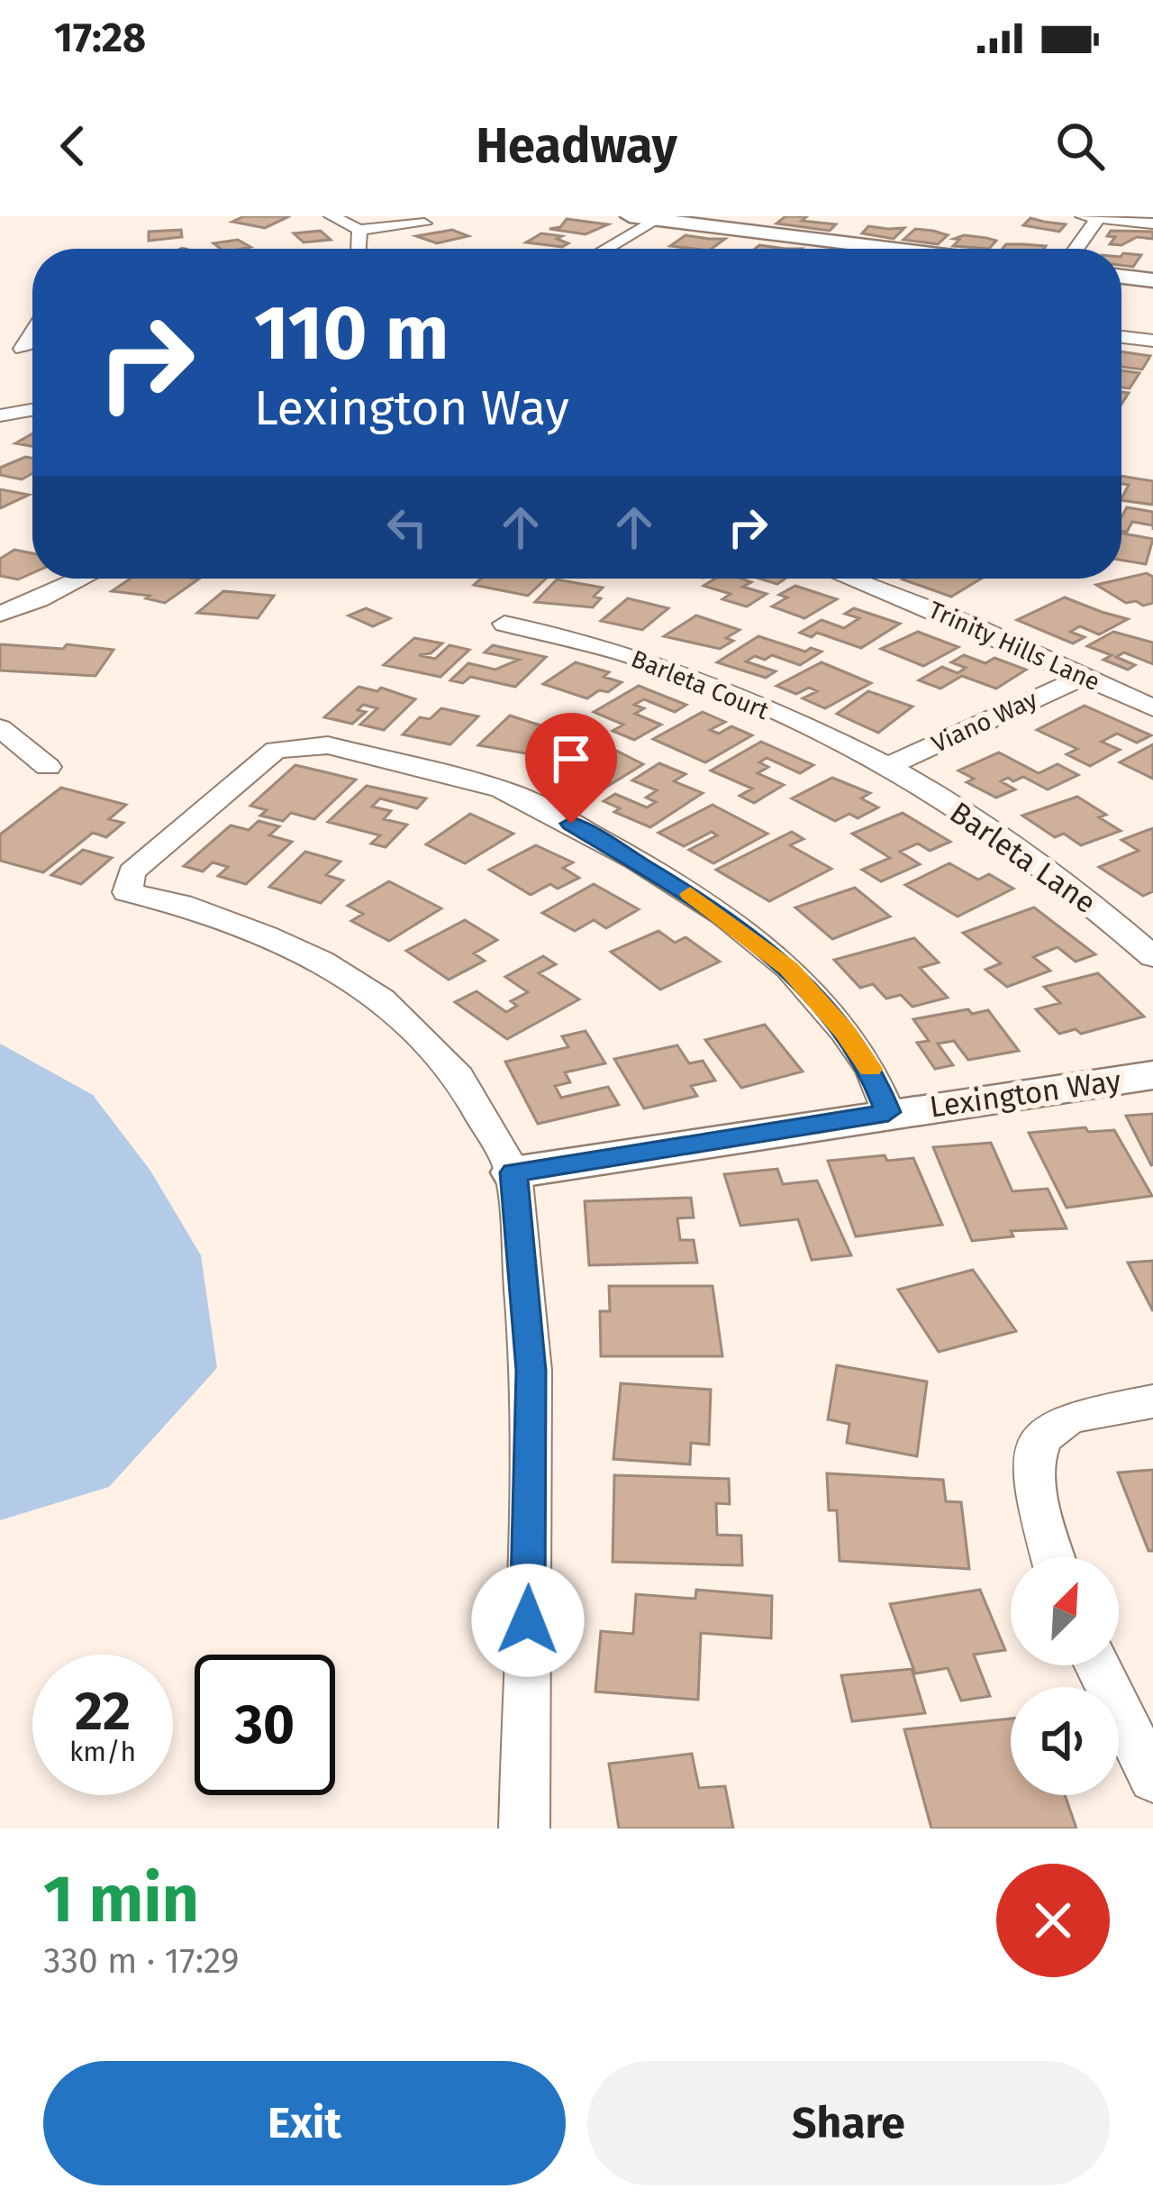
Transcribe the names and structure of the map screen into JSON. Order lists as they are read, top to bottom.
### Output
{
  "streets": {
    "street": [
      "Trinity Hills Lane",
      "Barleta Court",
      "Viano Way",
      "Barleta Lane",
      "Lexington Way"
    ]
  },
  "crossings": [
    ["Trinity Hills Lane", "Viano Way"],
    ["Barleta Court", "Viano Way"],
    ["Barleta Court", "Barleta Lane"],
    ["Viano Way", "Barleta Lane"]
  ],
  "north": "top right",
  "page": {
    "status": "17:28",
    "header": "Headway",
    "turn": ["110 m", "Lexington Way"],
    "speed": "22 km/h",
    "limit": "30",
    "heading": ["1 min", "330 m · 17:29"],
    "buttons": ["Exit", "Share"]
  }
}
